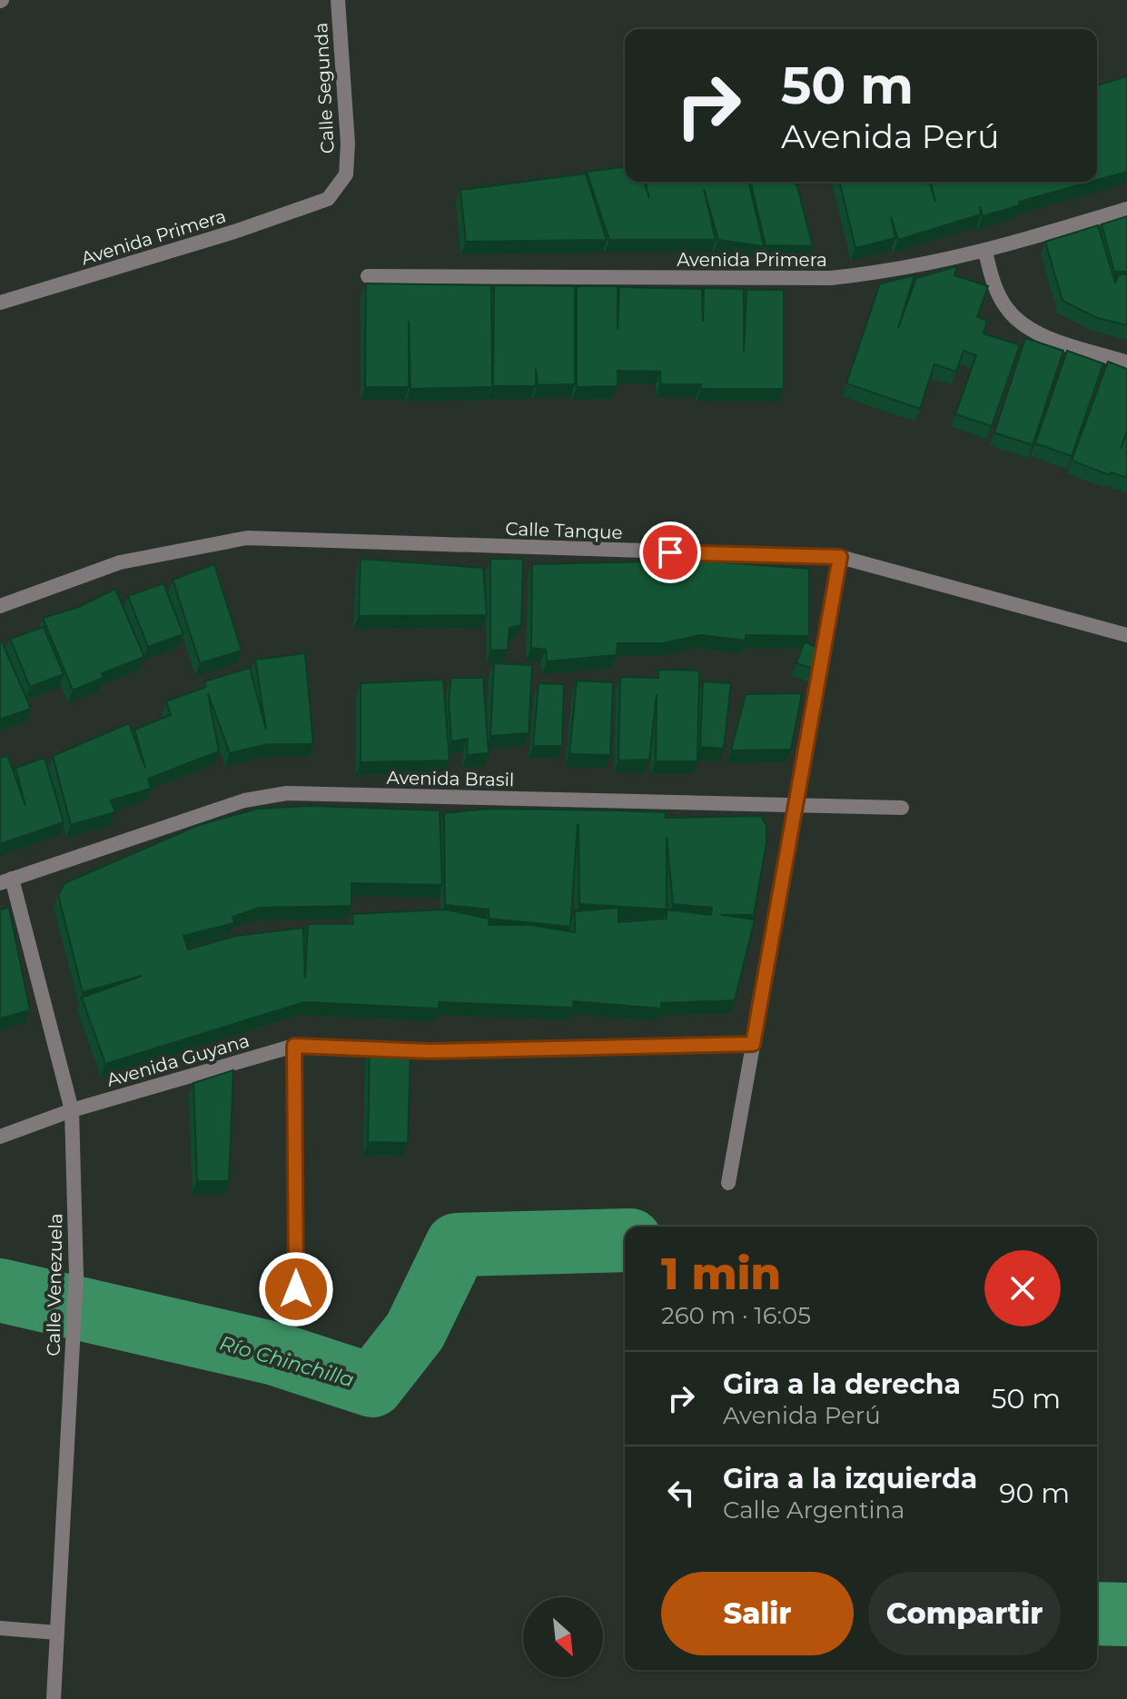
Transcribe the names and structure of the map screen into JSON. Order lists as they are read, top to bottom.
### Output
{
  "streets": {
    "street": [
      "Calle Segunda",
      "Avenida Primera",
      "Calle Tanque",
      "Avenida Brasil",
      "Avenida Guyana",
      "Calle Venezuela"
    ]
  },
  "crossings": [
    ["Calle Segunda", "Avenida Primera"],
    ["Avenida Brasil", "Calle Venezuela"],
    ["Avenida Guyana", "Calle Venezuela"]
  ],
  "water": ["Río Chinchilla"],
  "north": "bottom right",
  "page": {
    "turn": ["50 m", "Avenida Perú"],
    "heading": ["1 min", "260 m · 16:05"],
    "list": [
      {
        "name": "Gira a la derecha",
        "note": "Avenida Perú",
        "value": "50 m"
      },
      {
        "name": "Gira a la izquierda",
        "note": "Calle Argentina",
        "value": "90 m"
      }
    ],
    "buttons": ["Salir", "Compartir"]
  }
}
